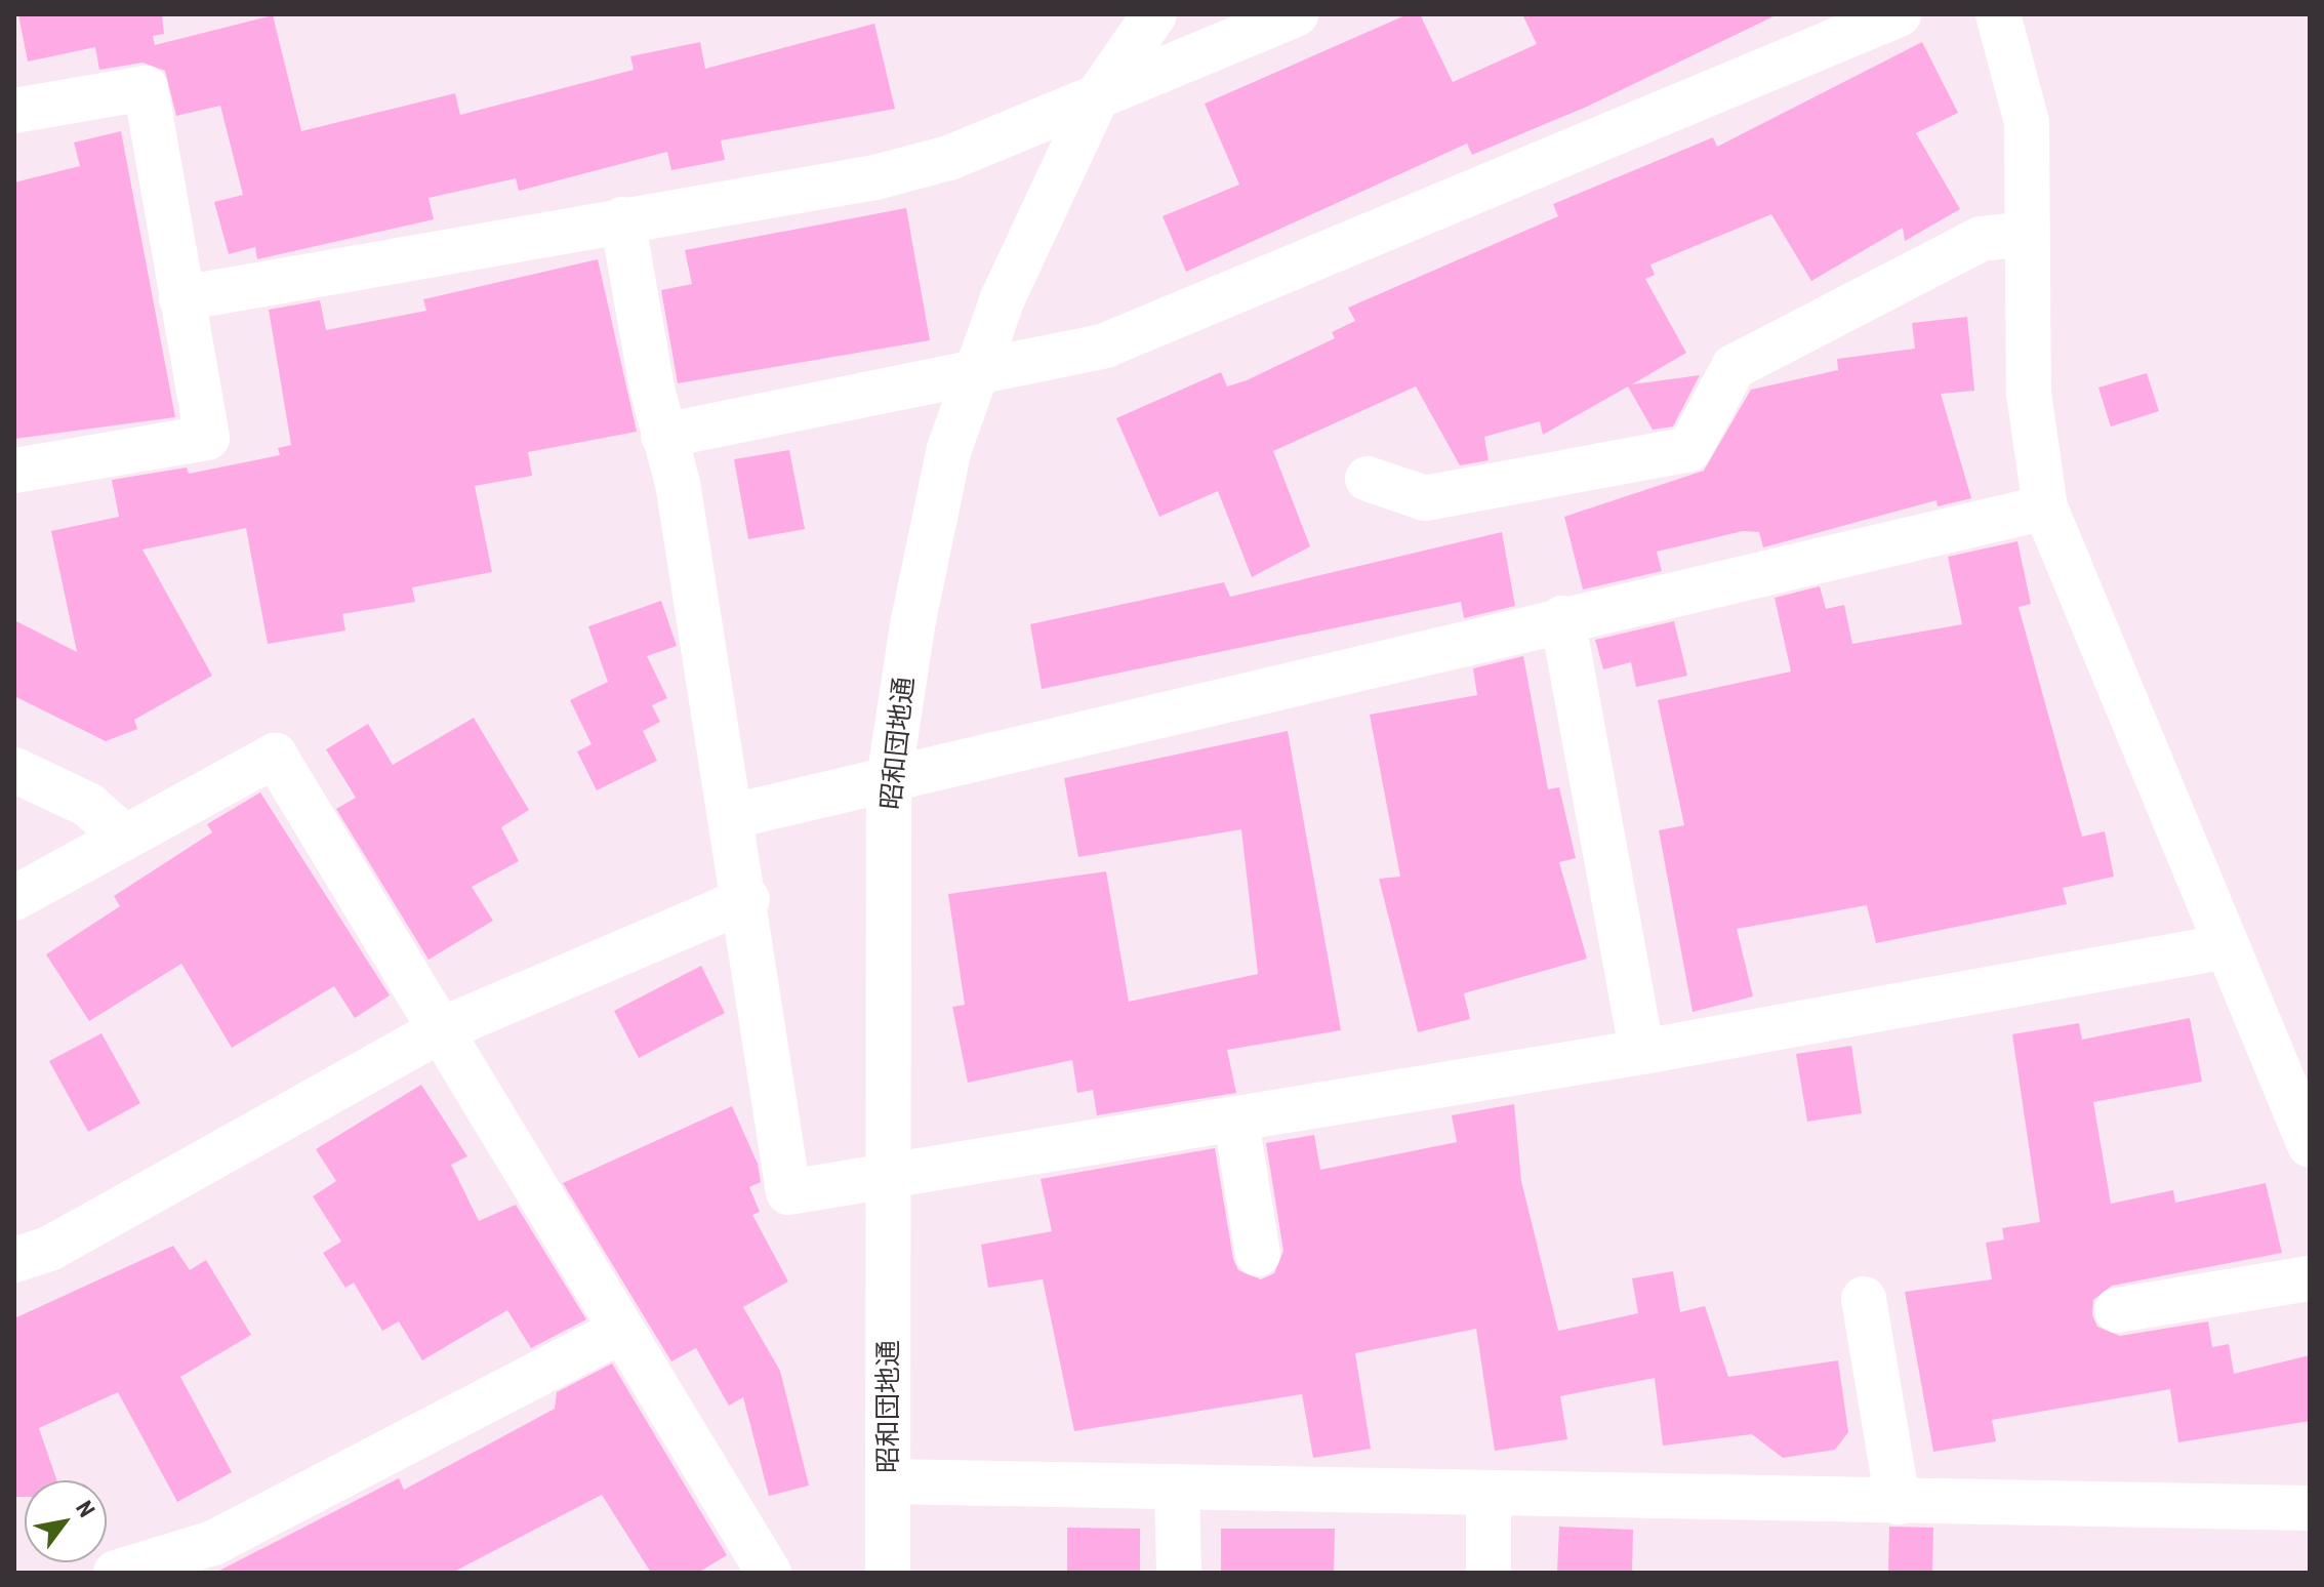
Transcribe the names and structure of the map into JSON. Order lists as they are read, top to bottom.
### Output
{
  "streets": {
    "street": ["昭和団地通"]
  },
  "north": "top right"
}
